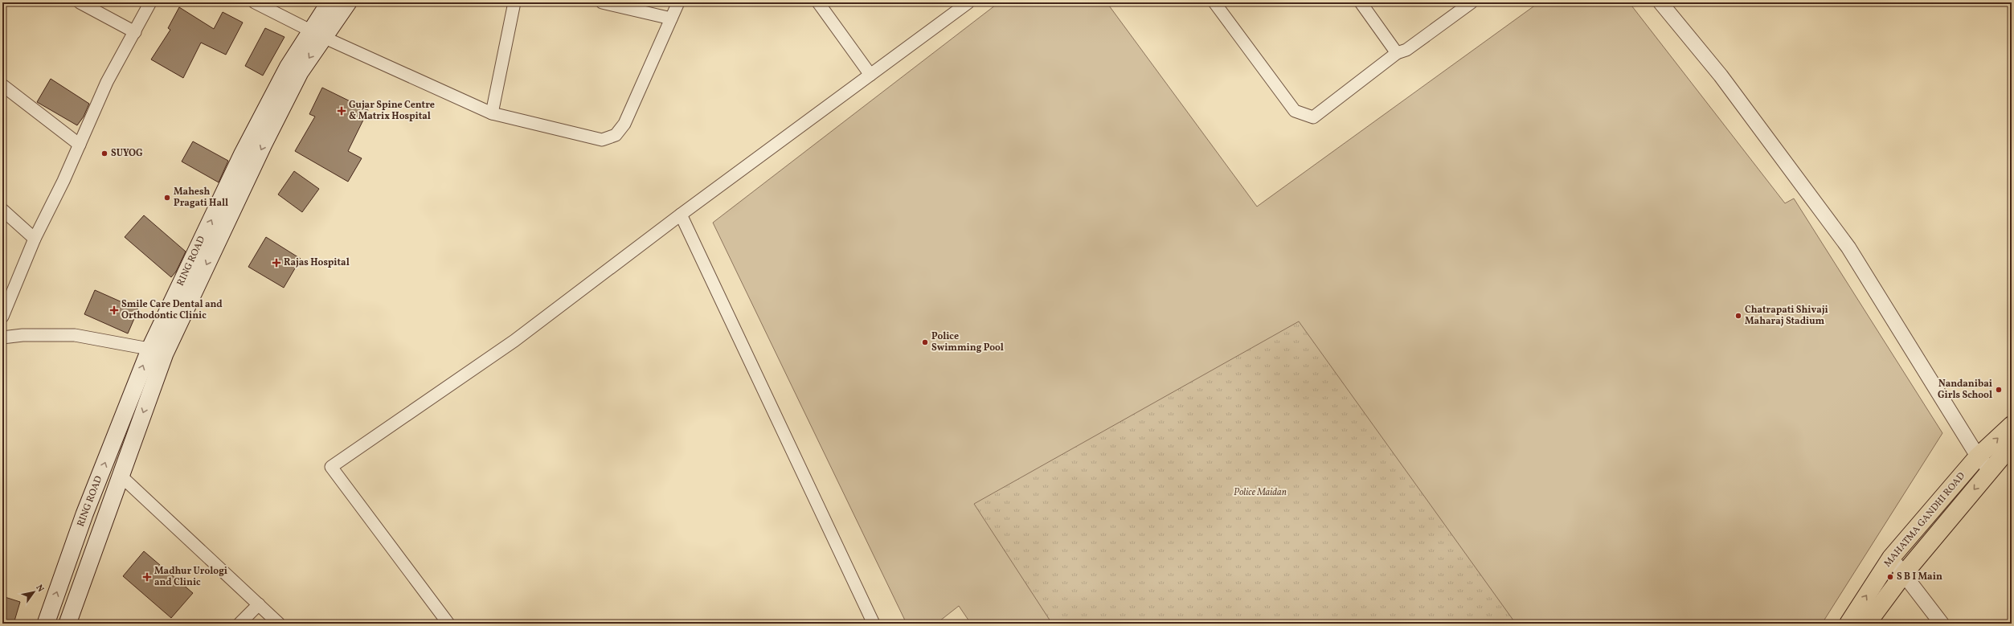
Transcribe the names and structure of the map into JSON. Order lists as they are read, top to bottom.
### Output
{
  "streets": {
    "main road": ["RING ROAD", "MAHATMA GANDHI ROAD"]
  },
  "parks": ["Police Maidan"],
  "places": {
    "health": [
      "Gujar Spine Centre & Matrix Hospital",
      "Rajas Hospital",
      "Smile Care Dental and Orthodontic Clinic",
      "Madhur Urologi and Clinic"
    ],
    "other": [
      "SUYOG",
      "Mahesh Pragati Hall",
      "Chatrapati Shivaji Maharaj Stadium",
      "Police Swimming Pool",
      "Nandanibai Girls School",
      "S B I Main"
    ]
  },
  "north": "top right"
}
